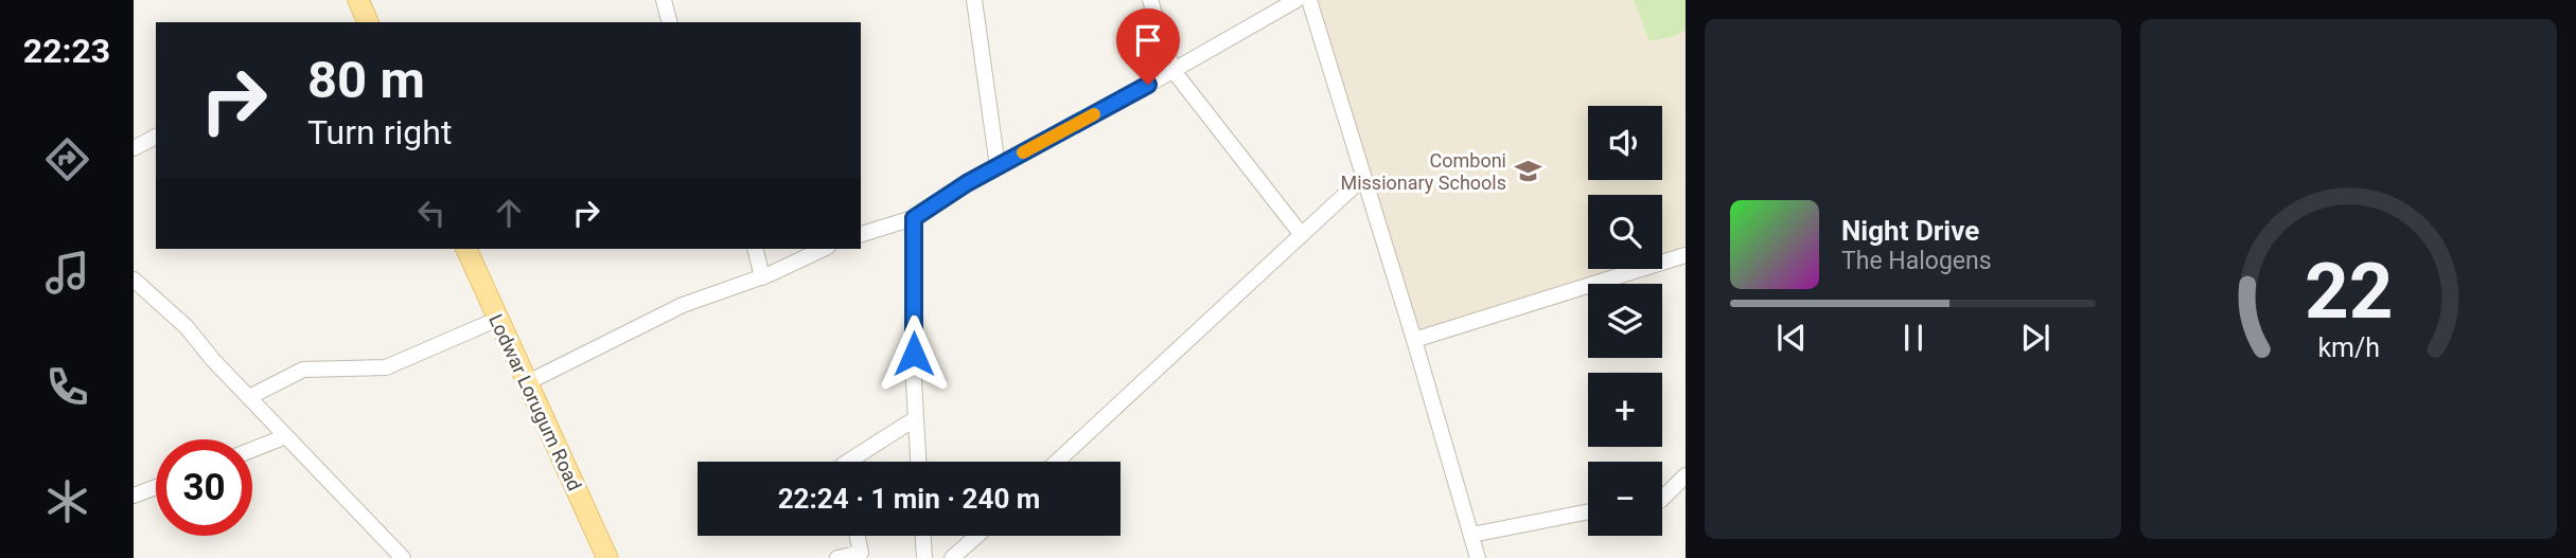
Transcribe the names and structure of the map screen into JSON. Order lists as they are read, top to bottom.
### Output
{
  "streets": {
    "main road": ["Lodwar Lorugum Road"]
  },
  "places": {
    "school or university": ["Comboni Missionary Schools"]
  },
  "page": {
    "tabs": "22:23",
    "turn": ["80 m", "Turn right"],
    "map_buttons": ["+", "−"],
    "song": ["Night Drive", "The Halogens"],
    "limit": "30",
    "trip": "22:24 · 1 min · 240 m",
    "gauge": ["22", "km/h"]
  }
}
